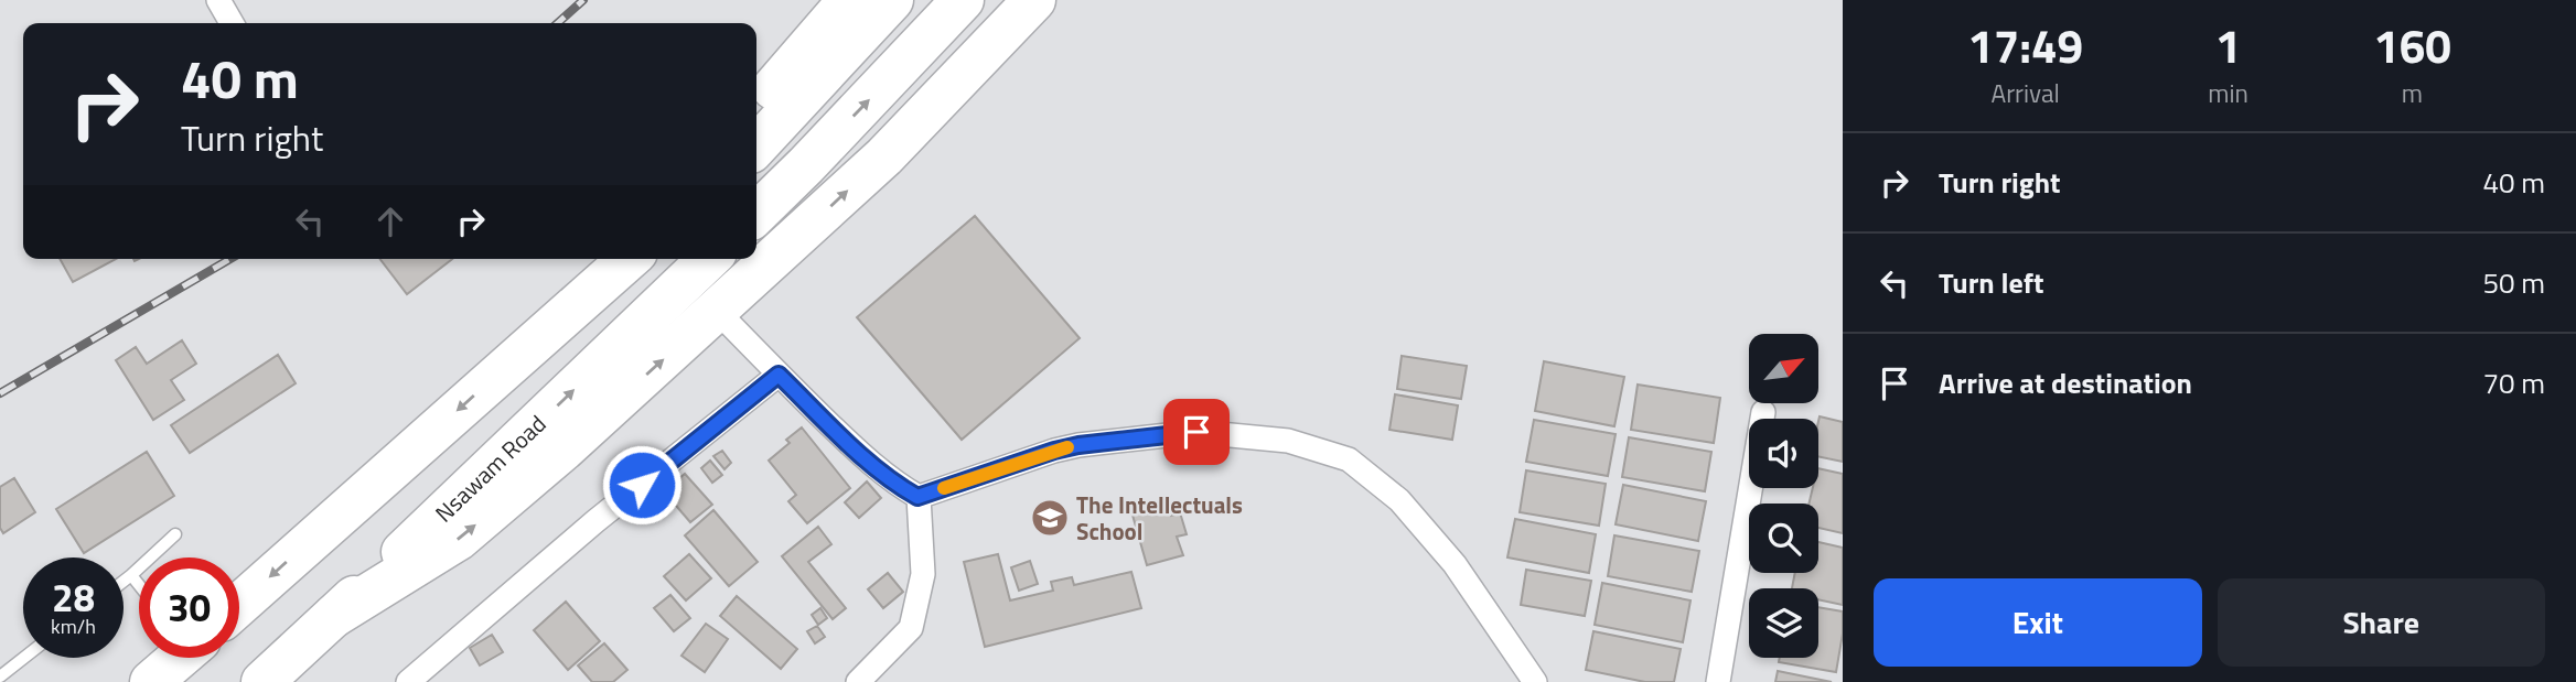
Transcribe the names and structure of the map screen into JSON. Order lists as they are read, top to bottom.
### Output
{
  "streets": {
    "highway": ["Nsawam Road"]
  },
  "places": {
    "school or university": ["The Intellectuals School"]
  },
  "north": "top right",
  "page": {
    "eta": [
      "17:49",
      "Arrival",
      "1",
      "min",
      "160",
      "m"
    ],
    "turn": ["40 m", "Turn right"],
    "list": [
      {
        "name": "Turn right",
        "value": "40 m"
      },
      {
        "name": "Turn left",
        "value": "50 m"
      },
      {
        "name": "Arrive at destination",
        "value": "70 m"
      }
    ],
    "speed": "28 km/h",
    "limit": "30",
    "buttons": ["Exit", "Share"]
  }
}
